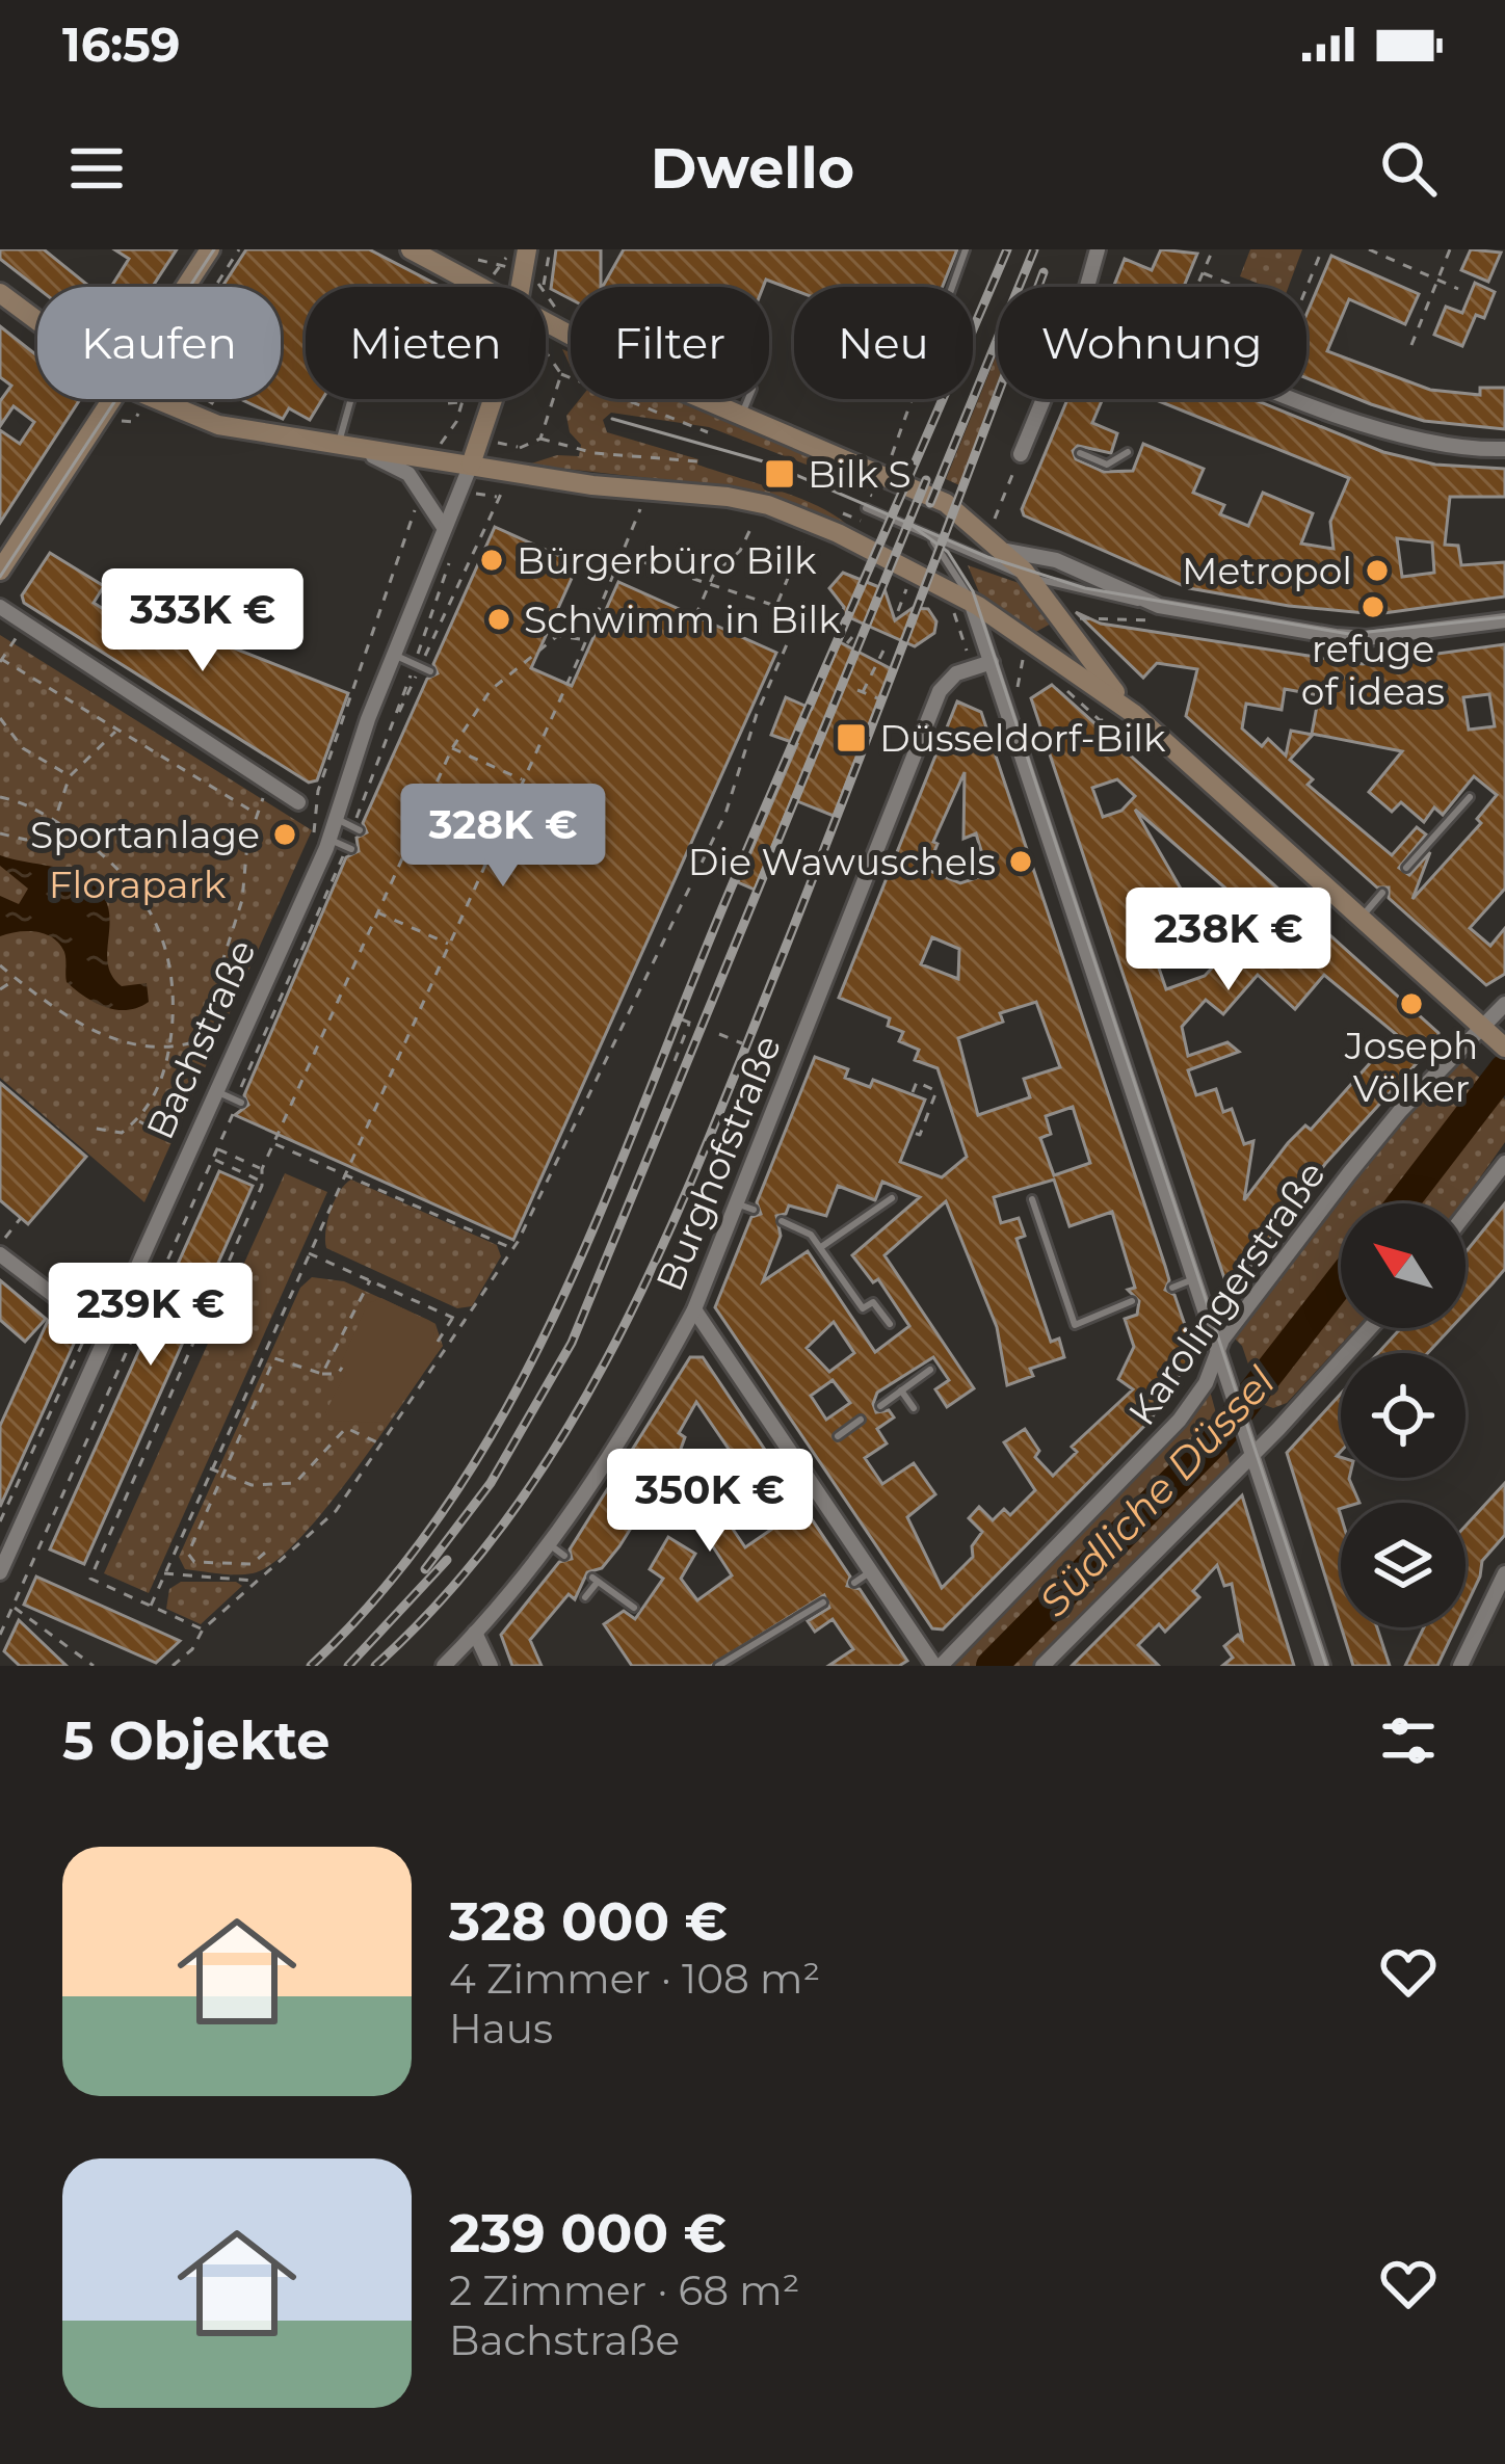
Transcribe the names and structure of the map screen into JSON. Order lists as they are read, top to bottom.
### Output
{
  "streets": {
    "main road": ["Bachstraße"],
    "street": ["Burghofstraße", "Karolingerstraße"]
  },
  "water": ["Südliche Düssel"],
  "parks": ["Florapark"],
  "places": {
    "transit": ["Bilk S", "Düsseldorf-Bilk"],
    "other": [
      "Bürgerbüro Bilk",
      "Metropol",
      "refuge of ideas",
      "Schwimm in Bilk",
      "Sportanlage",
      "Die Wawuschels",
      "Joseph Völker"
    ]
  },
  "north": "top left",
  "page": {
    "status": "16:59",
    "header": "Dwello",
    "chip": [
      "Kaufen",
      "Mieten",
      "Filter",
      "Neu",
      "Wohnung"
    ],
    "price": [
      "333K €",
      "328K €",
      "238K €",
      "239K €",
      "350K €"
    ],
    "heading": "5 Objekte",
    "list": [
      {
        "name": "328 000 €",
        "note": "4 Zimmer · 108 m² · Haus"
      },
      {
        "name": "239 000 €",
        "note": "2 Zimmer · 68 m² · Bachstraße"
      }
    ]
  }
}
